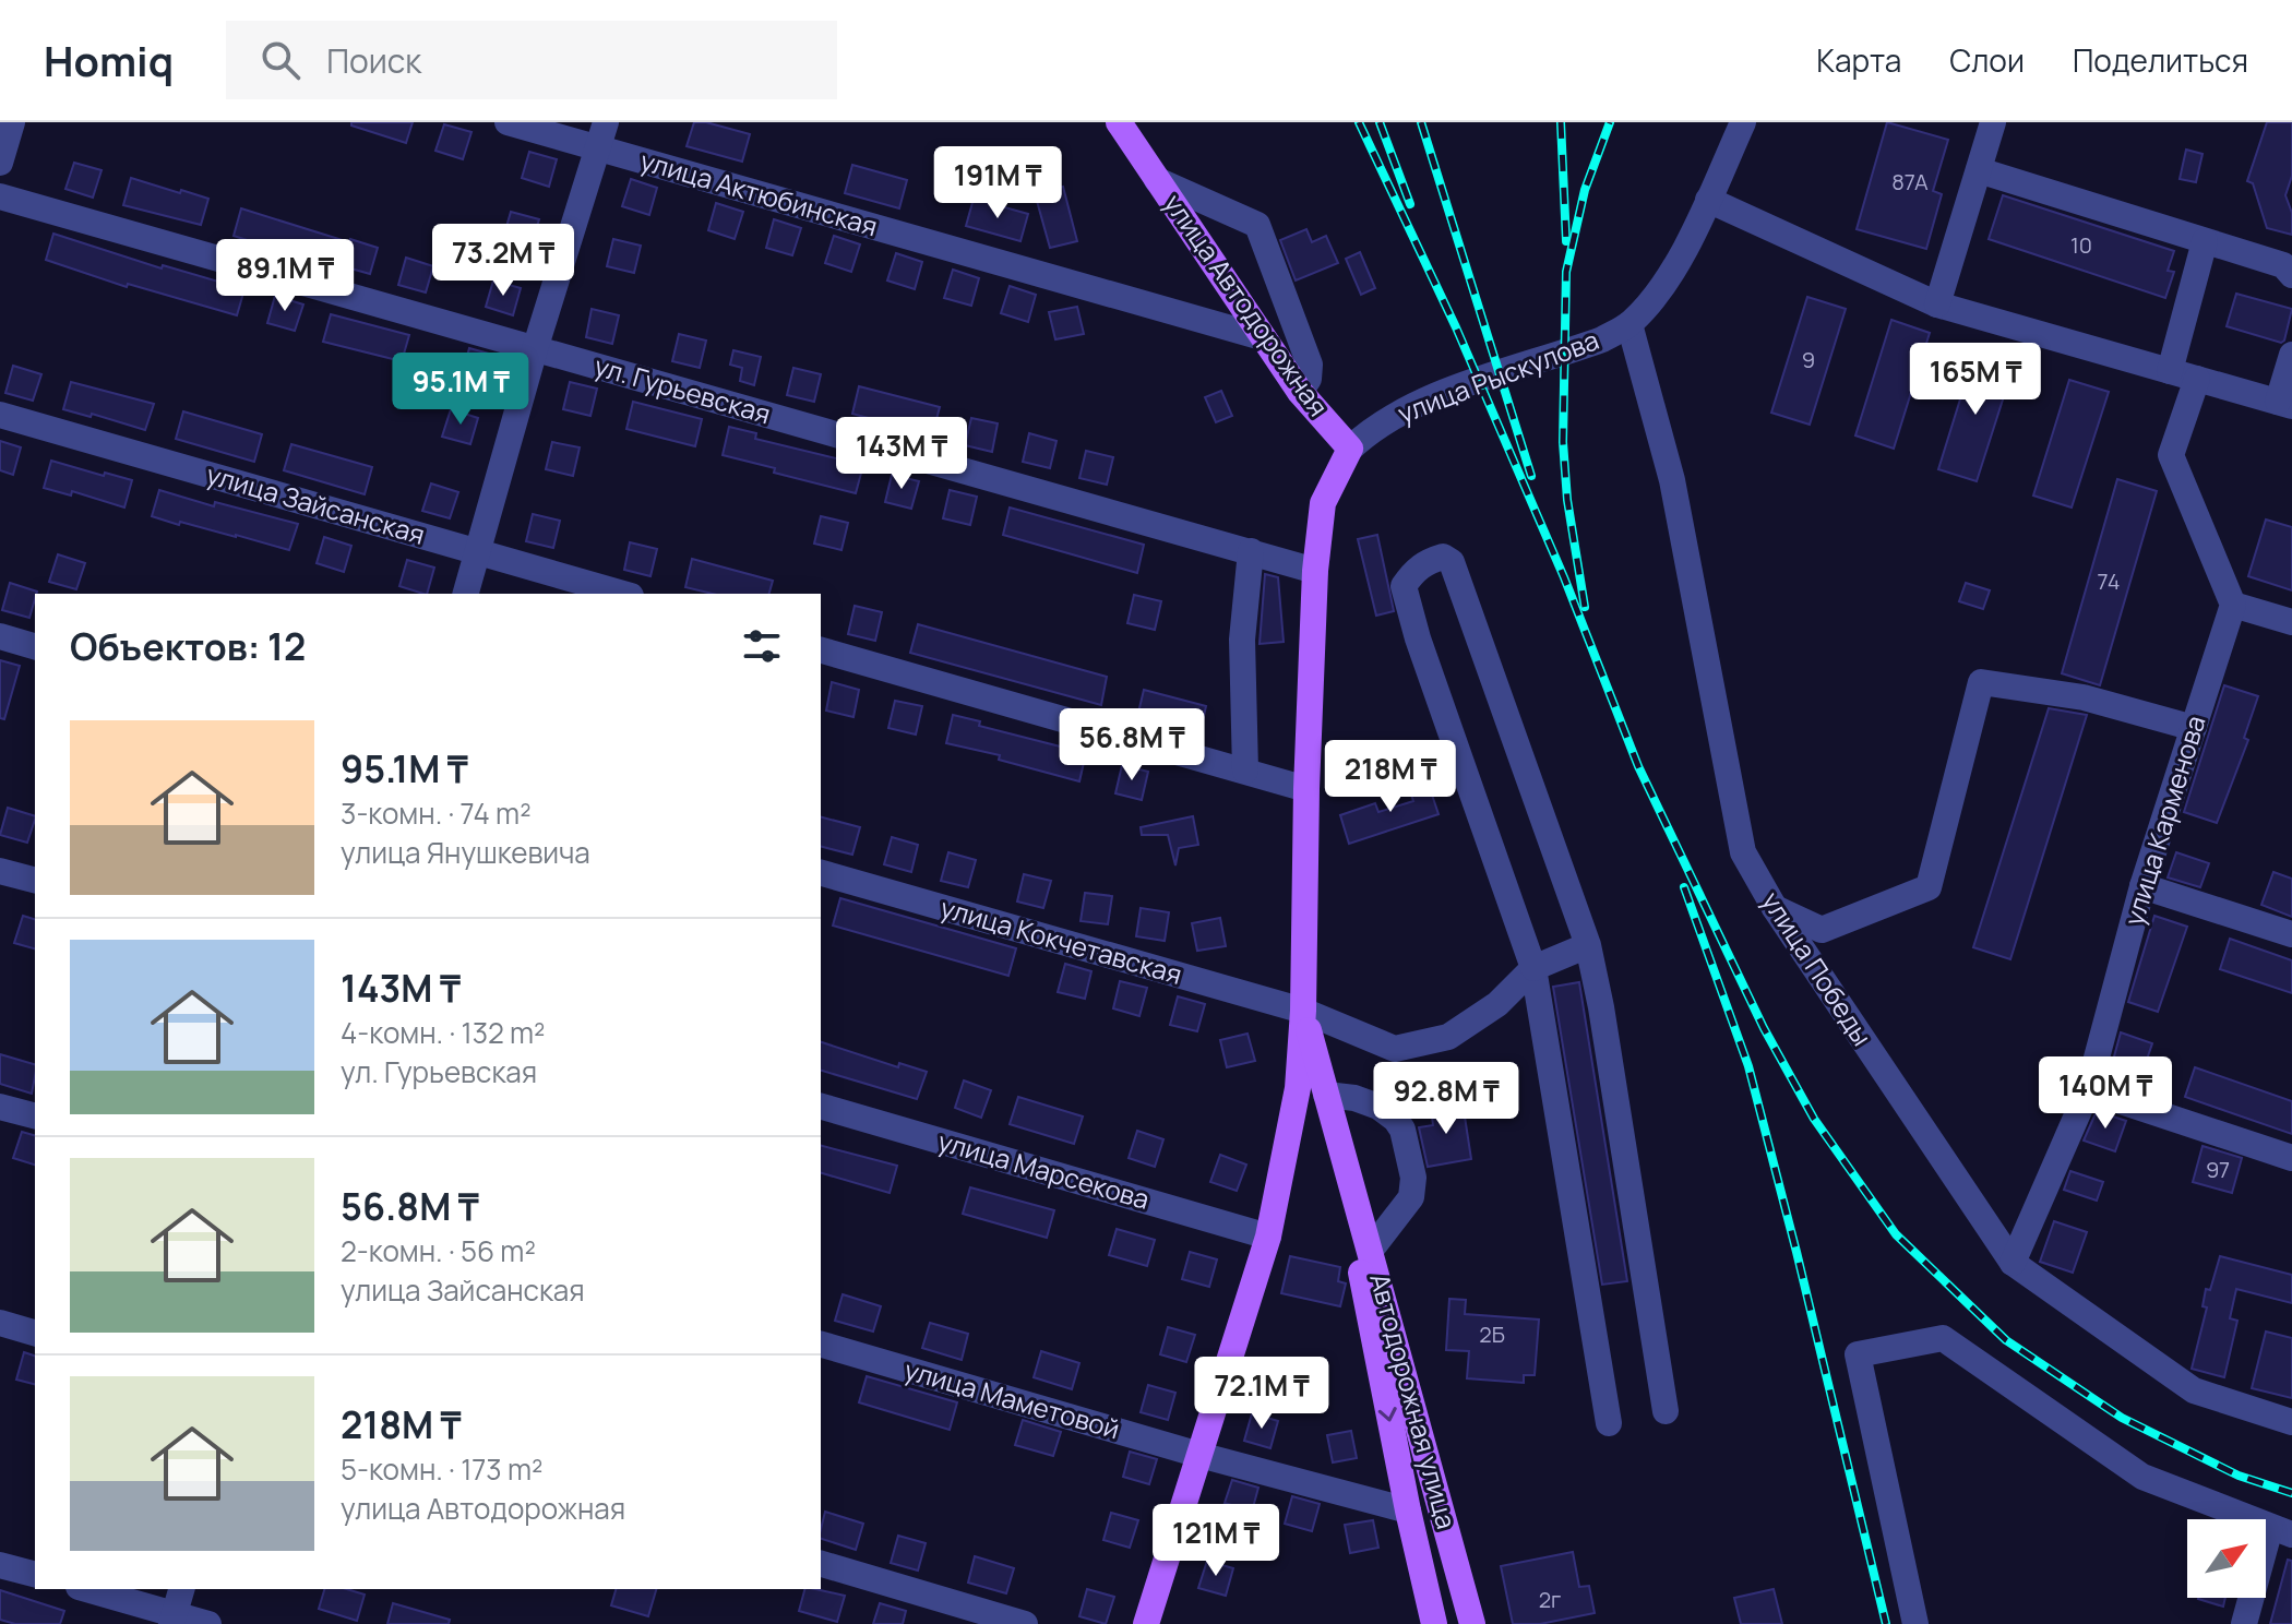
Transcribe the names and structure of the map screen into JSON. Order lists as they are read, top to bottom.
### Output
{
  "streets": {
    "main road": ["улица Автодорожная", "Автодорожная улица"],
    "street": [
      "улица Актюбинская",
      "улица Рыскулова",
      "ул. Гурьевская",
      "улица Зайсанская",
      "улица Карменова",
      "улица Кокчетавская",
      "улица Победы",
      "улица Марсекова",
      "улица Маметовой"
    ]
  },
  "crossings": [
    ["улица Актюбинская", "улица Автодорожная"],
    ["улица Автодорожная", "улица Рыскулова"],
    ["улица Рыскулова", "улица Победы"],
    ["улица Карменова", "улица Победы"],
    ["улица Кокчетавская", "Автодорожная улица"],
    ["улица Маметовой", "Автодорожная улица"]
  ],
  "house_numbers": [
    "87А",
    "10",
    "9",
    "74",
    "97",
    "2Б",
    "2г"
  ],
  "north": "top right",
  "page": {
    "header": "Homiq",
    "search": "Поиск",
    "nav": ["Карта", "Слои", "Поделиться"],
    "price": [
      "191M ₸",
      "73.2M ₸",
      "89.1M ₸",
      "165M ₸",
      "95.1M ₸",
      "143M ₸",
      "56.8M ₸",
      "218M ₸",
      "140M ₸",
      "92.8M ₸",
      "72.1M ₸",
      "121M ₸"
    ],
    "heading": "Объектов: 12",
    "list": [
      {
        "name": "95.1M ₸",
        "note": "3-комн. · 74 m² · улица Янушкевича"
      },
      {
        "name": "143M ₸",
        "note": "4-комн. · 132 m² · ул. Гурьевская"
      },
      {
        "name": "56.8M ₸",
        "note": "2-комн. · 56 m² · улица Зайсанская"
      },
      {
        "name": "218M ₸",
        "note": "5-комн. · 173 m² · улица Автодорожная"
      }
    ]
  }
}
